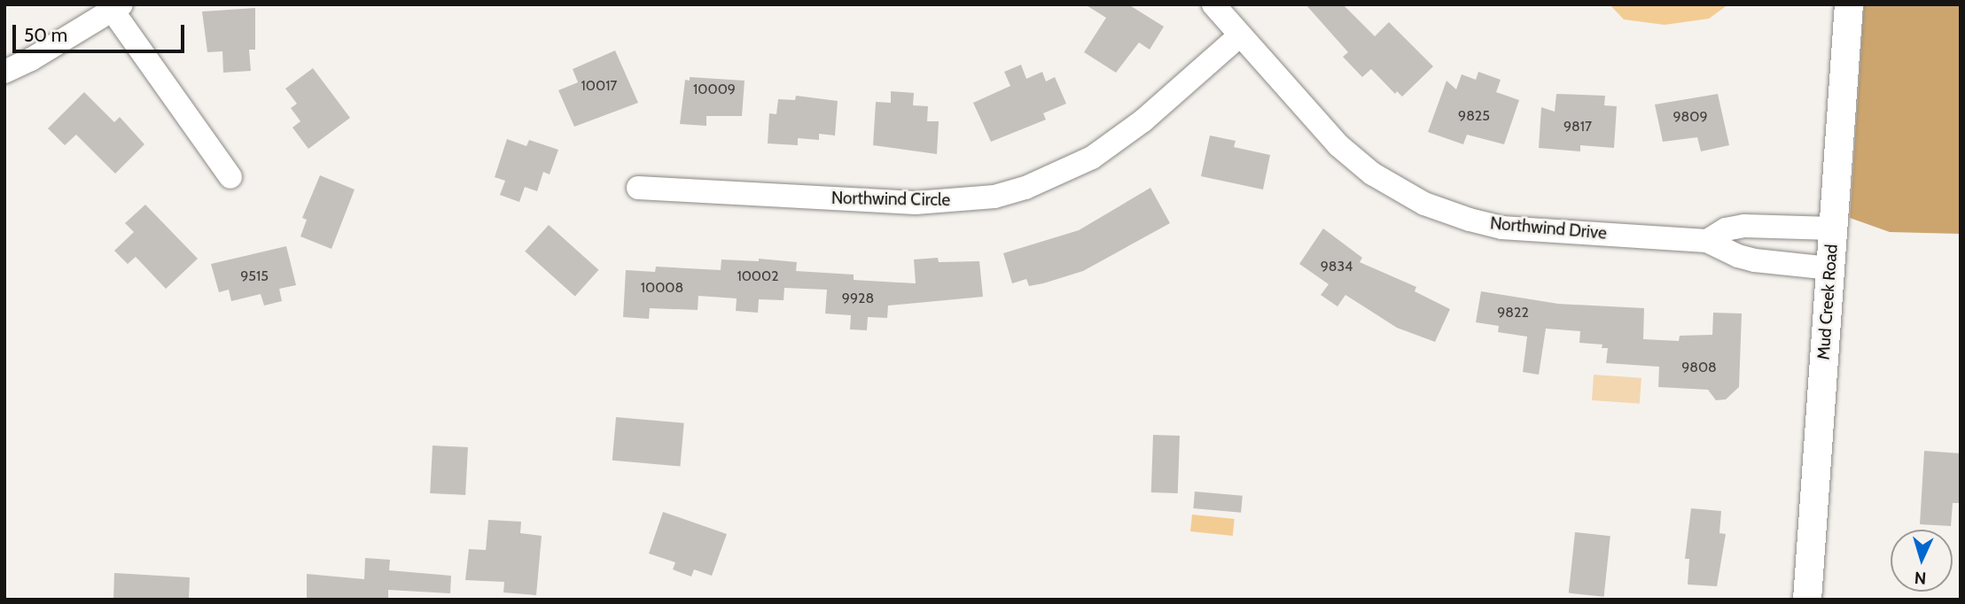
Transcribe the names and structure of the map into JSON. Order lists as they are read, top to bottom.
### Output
{
  "streets": {
    "street": ["Northwind Circle", "Northwind Drive", "Mud Creek Road"]
  },
  "crossings": [
    ["Northwind Circle", "Northwind Drive"],
    ["Northwind Drive", "Mud Creek Road"]
  ],
  "house_numbers": [
    "10017",
    "10009",
    "9825",
    "9809",
    "9817",
    "9834",
    "9515",
    "10002",
    "10008",
    "9928",
    "9822",
    "9808"
  ],
  "scale_bar": "50 m",
  "north": "bottom"
}
